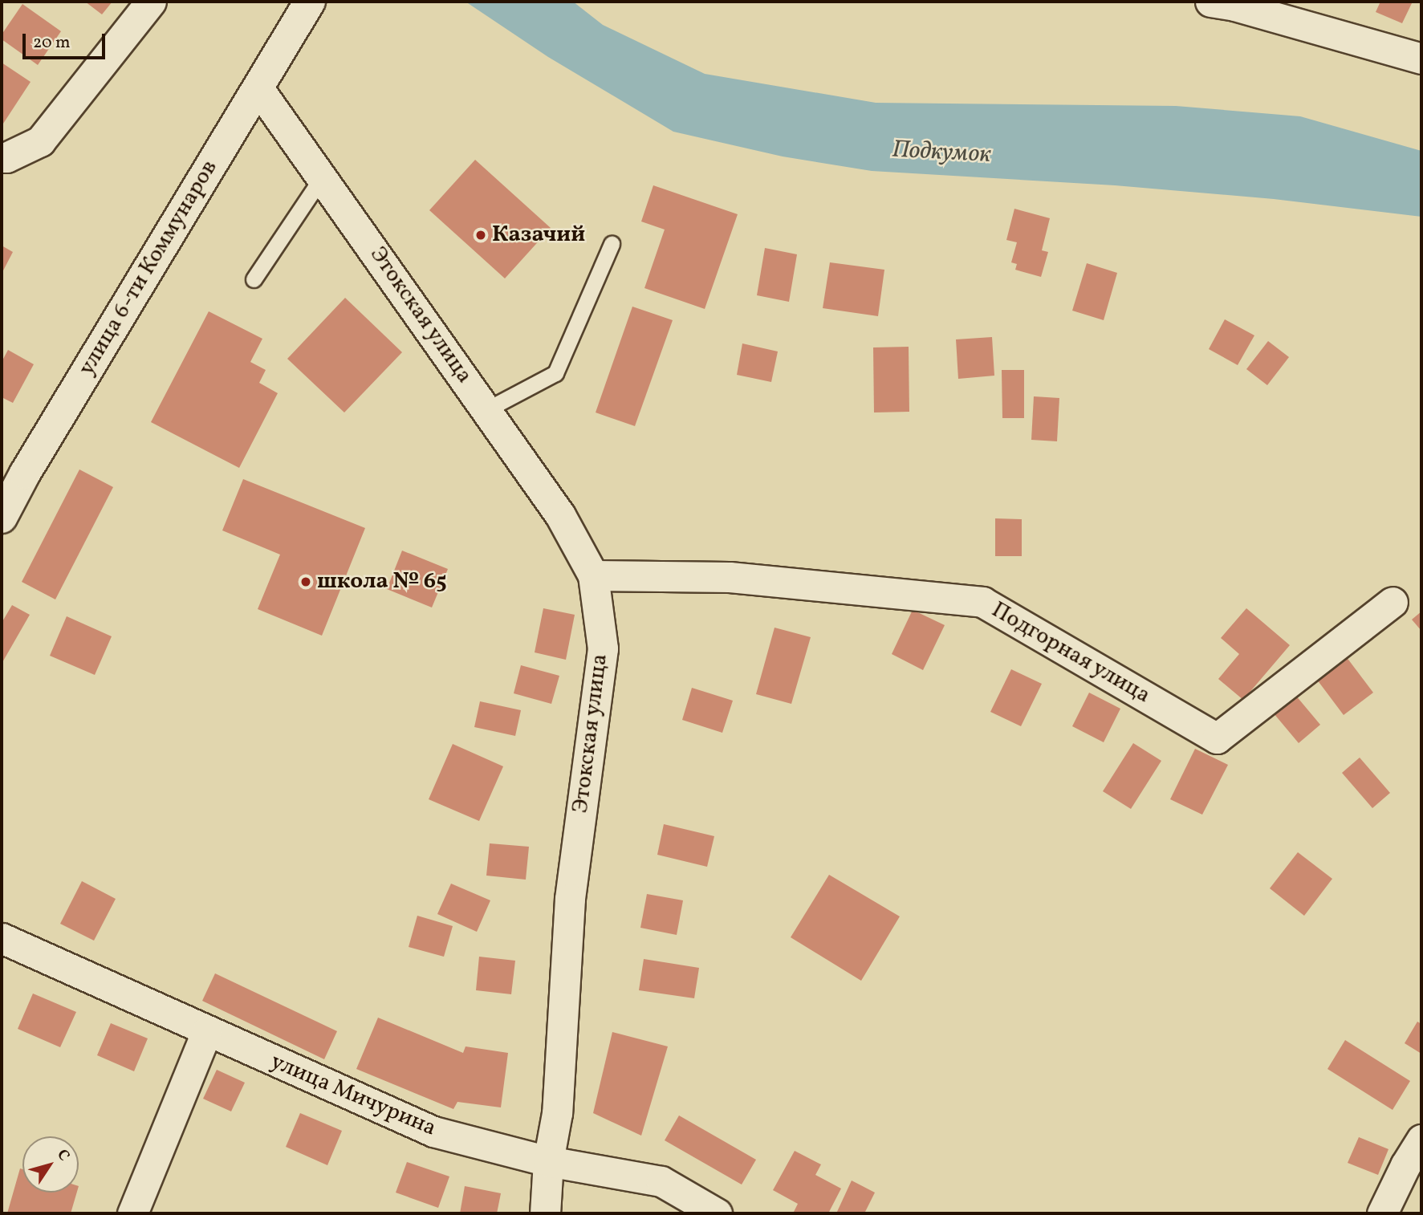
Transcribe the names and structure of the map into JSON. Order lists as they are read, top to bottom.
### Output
{
  "streets": {
    "main road": ["улица 6-ти Коммунаров"],
    "street": ["Этокская улица", "Подгорная улица", "улица Мичурина"]
  },
  "crossings": [
    ["улица 6-ти Коммунаров", "Этокская улица"],
    ["Этокская улица", "Подгорная улица"],
    ["Этокская улица", "улица Мичурина"]
  ],
  "water": ["Подкумок"],
  "places": ["Казачий", "школа № 65"],
  "scale_bar": "20 m",
  "north": "top right"
}
